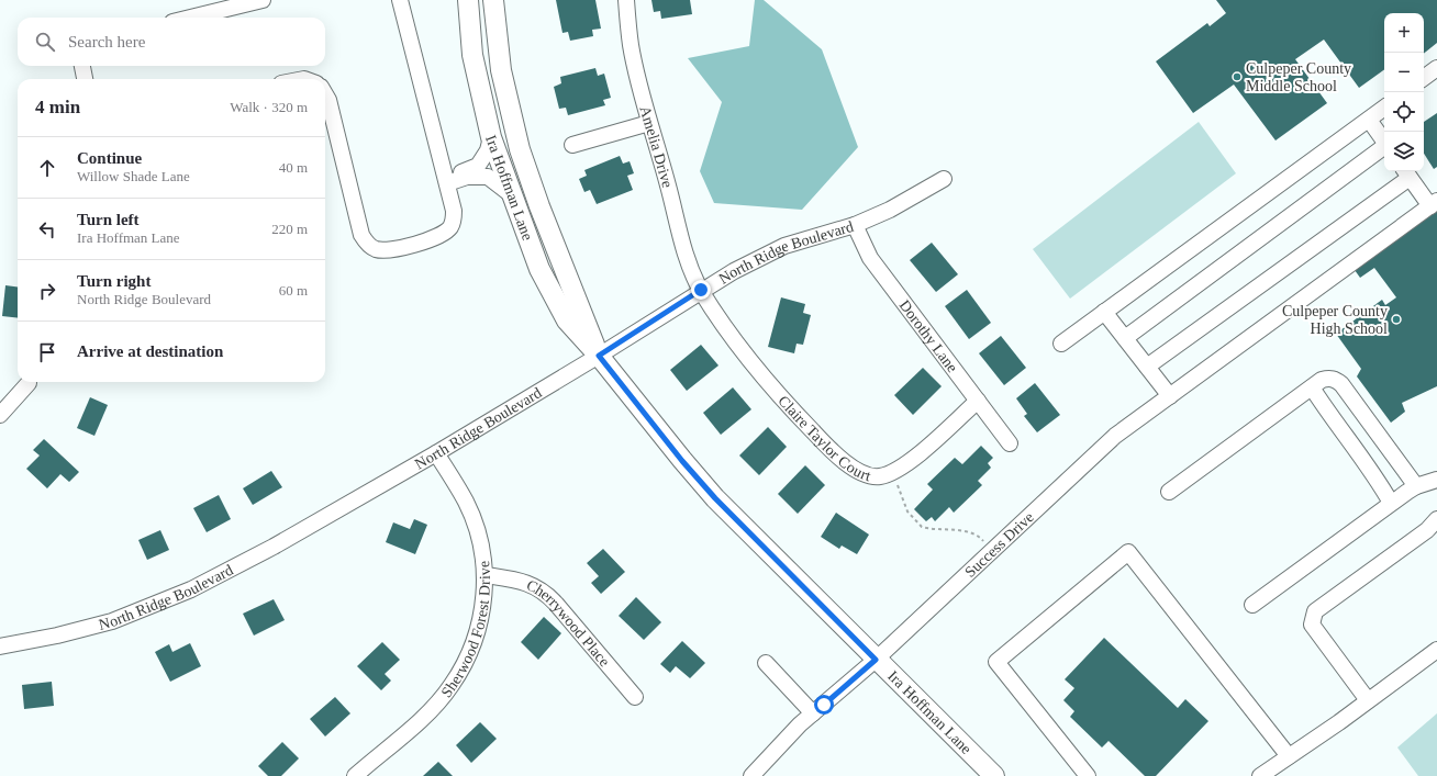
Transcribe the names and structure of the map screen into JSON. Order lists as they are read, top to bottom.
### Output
{
  "streets": {
    "main road": ["Ira Hoffman Lane"],
    "street": [
      "Amelia Drive",
      "North Ridge Boulevard",
      "Dorothy Lane",
      "Claire Taylor Court",
      "Success Drive",
      "Cherrywood Place",
      "Sherwood Forest Drive"
    ]
  },
  "crossings": [
    ["Amelia Drive", "North Ridge Boulevard"],
    ["Amelia Drive", "Claire Taylor Court"],
    ["Ira Hoffman Lane", "North Ridge Boulevard"],
    ["Ira Hoffman Lane", "Success Drive"],
    ["North Ridge Boulevard", "Dorothy Lane"],
    ["North Ridge Boulevard", "Claire Taylor Court"],
    ["North Ridge Boulevard", "Sherwood Forest Drive"],
    ["Dorothy Lane", "Claire Taylor Court"],
    ["Cherrywood Place", "Sherwood Forest Drive"]
  ],
  "places": ["Culpeper County Middle School", "Culpeper County High School"],
  "page": {
    "map_buttons": ["+", "−"],
    "search": "Search here",
    "heading": ["4 min", "Walk · 320 m"],
    "list": [
      ["Continue", "Willow Shade Lane", "40 m"],
      ["Turn left", "Ira Hoffman Lane", "220 m"],
      ["Turn right", "North Ridge Boulevard", "60 m"],
      "Arrive at destination"
    ]
  }
}
